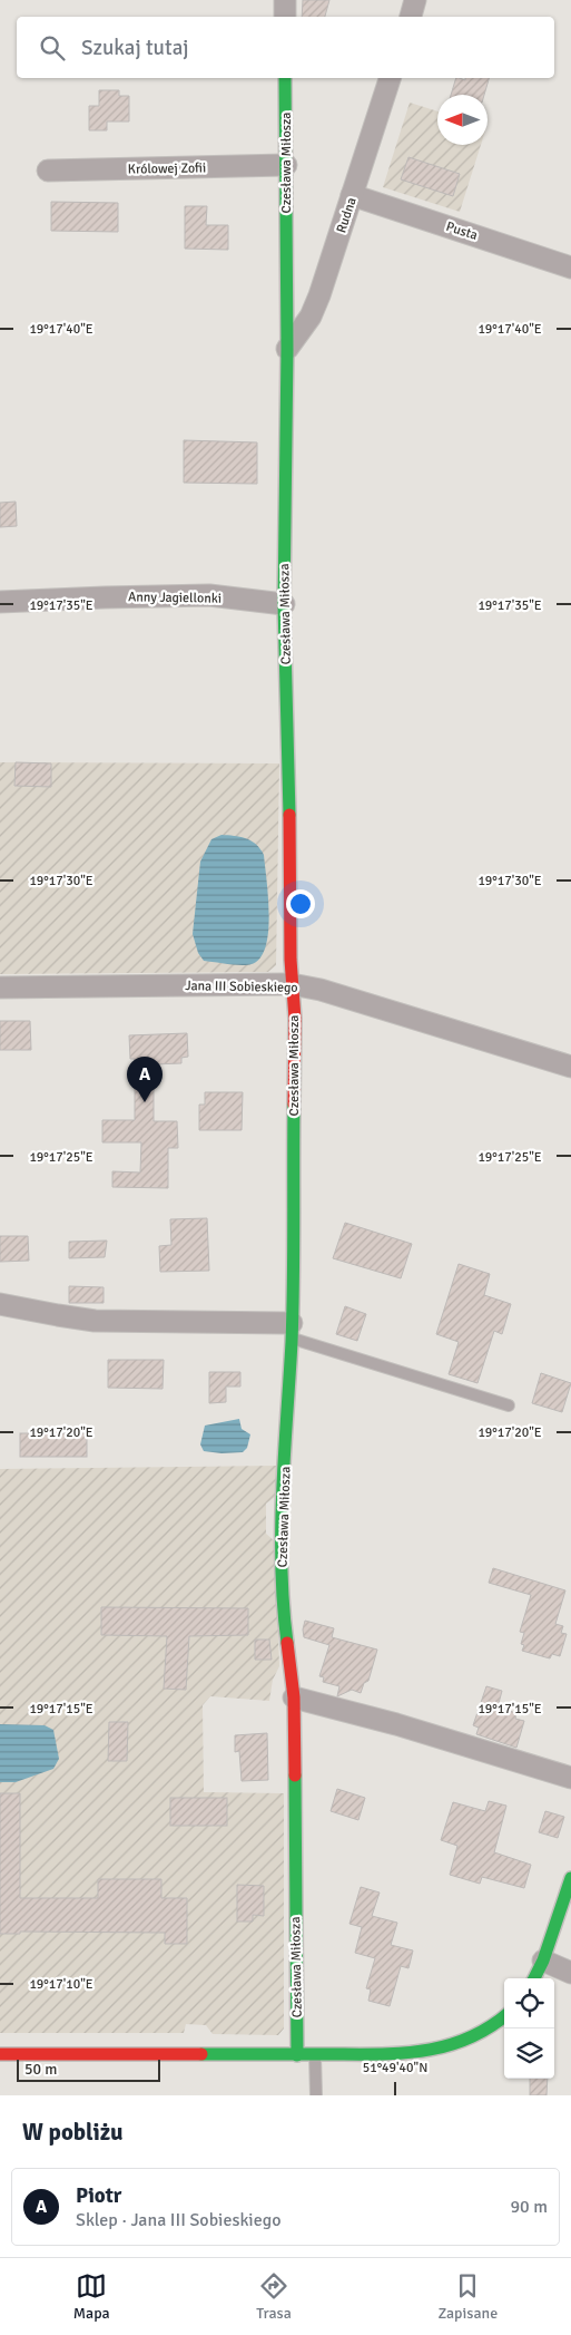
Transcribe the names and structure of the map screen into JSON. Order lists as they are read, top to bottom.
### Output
{
  "streets": {
    "street": [
      "Czesława Miłosza",
      "Królowej Zofii",
      "Rudna",
      "Pusta",
      "Anny Jagiellonki",
      "Jana III Sobieskiego"
    ]
  },
  "crossings": [
    ["Czesława Miłosza", "Królowej Zofii"],
    ["Czesława Miłosza", "Rudna"],
    ["Czesława Miłosza", "Anny Jagiellonki"],
    ["Czesława Miłosza", "Jana III Sobieskiego"],
    ["Rudna", "Pusta"]
  ],
  "scale_bar": "50 m",
  "north": "left",
  "page": {
    "search": "Szukaj tutaj",
    "pins": "A",
    "scale": "50 m",
    "heading": "W pobliżu",
    "list": [
      {
        "mark": "A",
        "name": "Piotr",
        "note": "Sklep · Jana III Sobieskiego",
        "value": "90 m"
      }
    ],
    "nav": ["Mapa", "Trasa", "Zapisane"]
  },
  "coordinates": [
    "19°17'40\"E",
    "19°17'35\"E",
    "19°17'30\"E",
    "19°17'25\"E",
    "19°17'20\"E",
    "19°17'15\"E",
    "19°17'10\"E",
    "51°49'40\"N"
  ]
}
